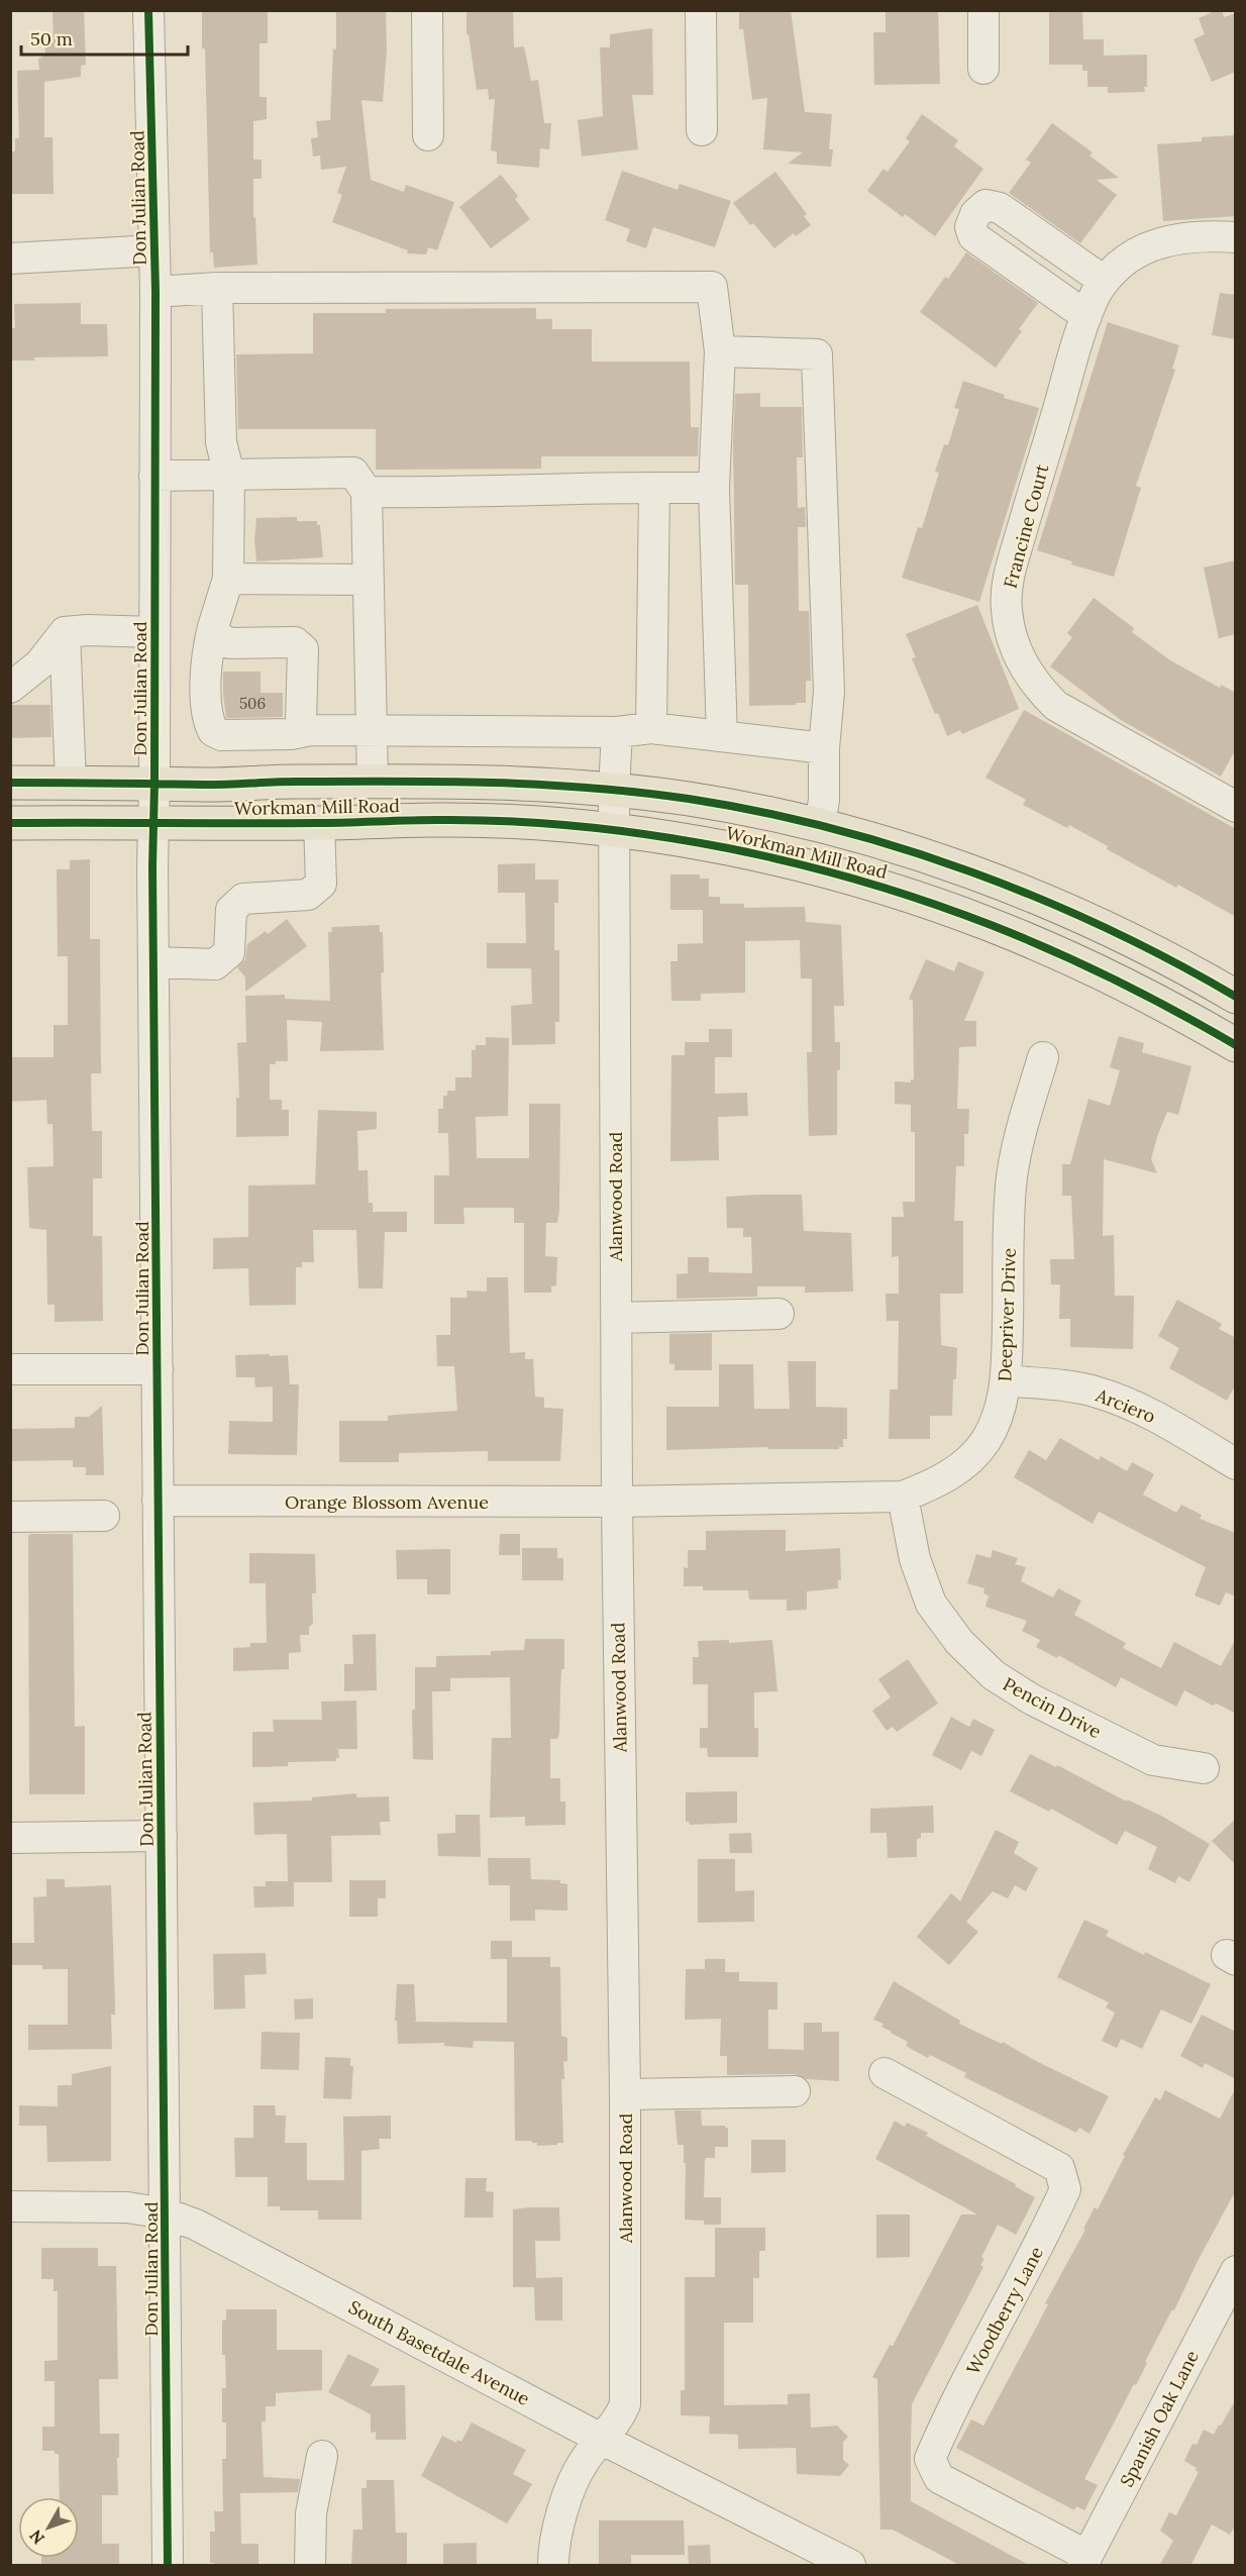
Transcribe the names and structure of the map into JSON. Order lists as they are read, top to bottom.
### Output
{
  "streets": {
    "main road": ["Workman Mill Road"],
    "street": [
      "Don Julian Road",
      "Francine Court",
      "Alanwood Road",
      "Deepriver Drive",
      "Arciero",
      "Orange Blossom Avenue",
      "Pencin Drive",
      "Woodberry Lane",
      "South Basetdale Avenue",
      "Spanish Oak Lane"
    ]
  },
  "crossings": [
    ["Don Julian Road", "Workman Mill Road"],
    ["Don Julian Road", "Orange Blossom Avenue"],
    ["Don Julian Road", "South Basetdale Avenue"],
    ["Workman Mill Road", "Alanwood Road"],
    ["Alanwood Road", "Deepriver Drive"],
    ["Alanwood Road", "Orange Blossom Avenue"],
    ["Alanwood Road", "South Basetdale Avenue"],
    ["Deepriver Drive", "Arciero"],
    ["Deepriver Drive", "Orange Blossom Avenue"],
    ["Deepriver Drive", "Pencin Drive"],
    ["Woodberry Lane", "Spanish Oak Lane"]
  ],
  "house_numbers": ["506"],
  "scale_bar": "50 m",
  "north": "bottom left"
}
